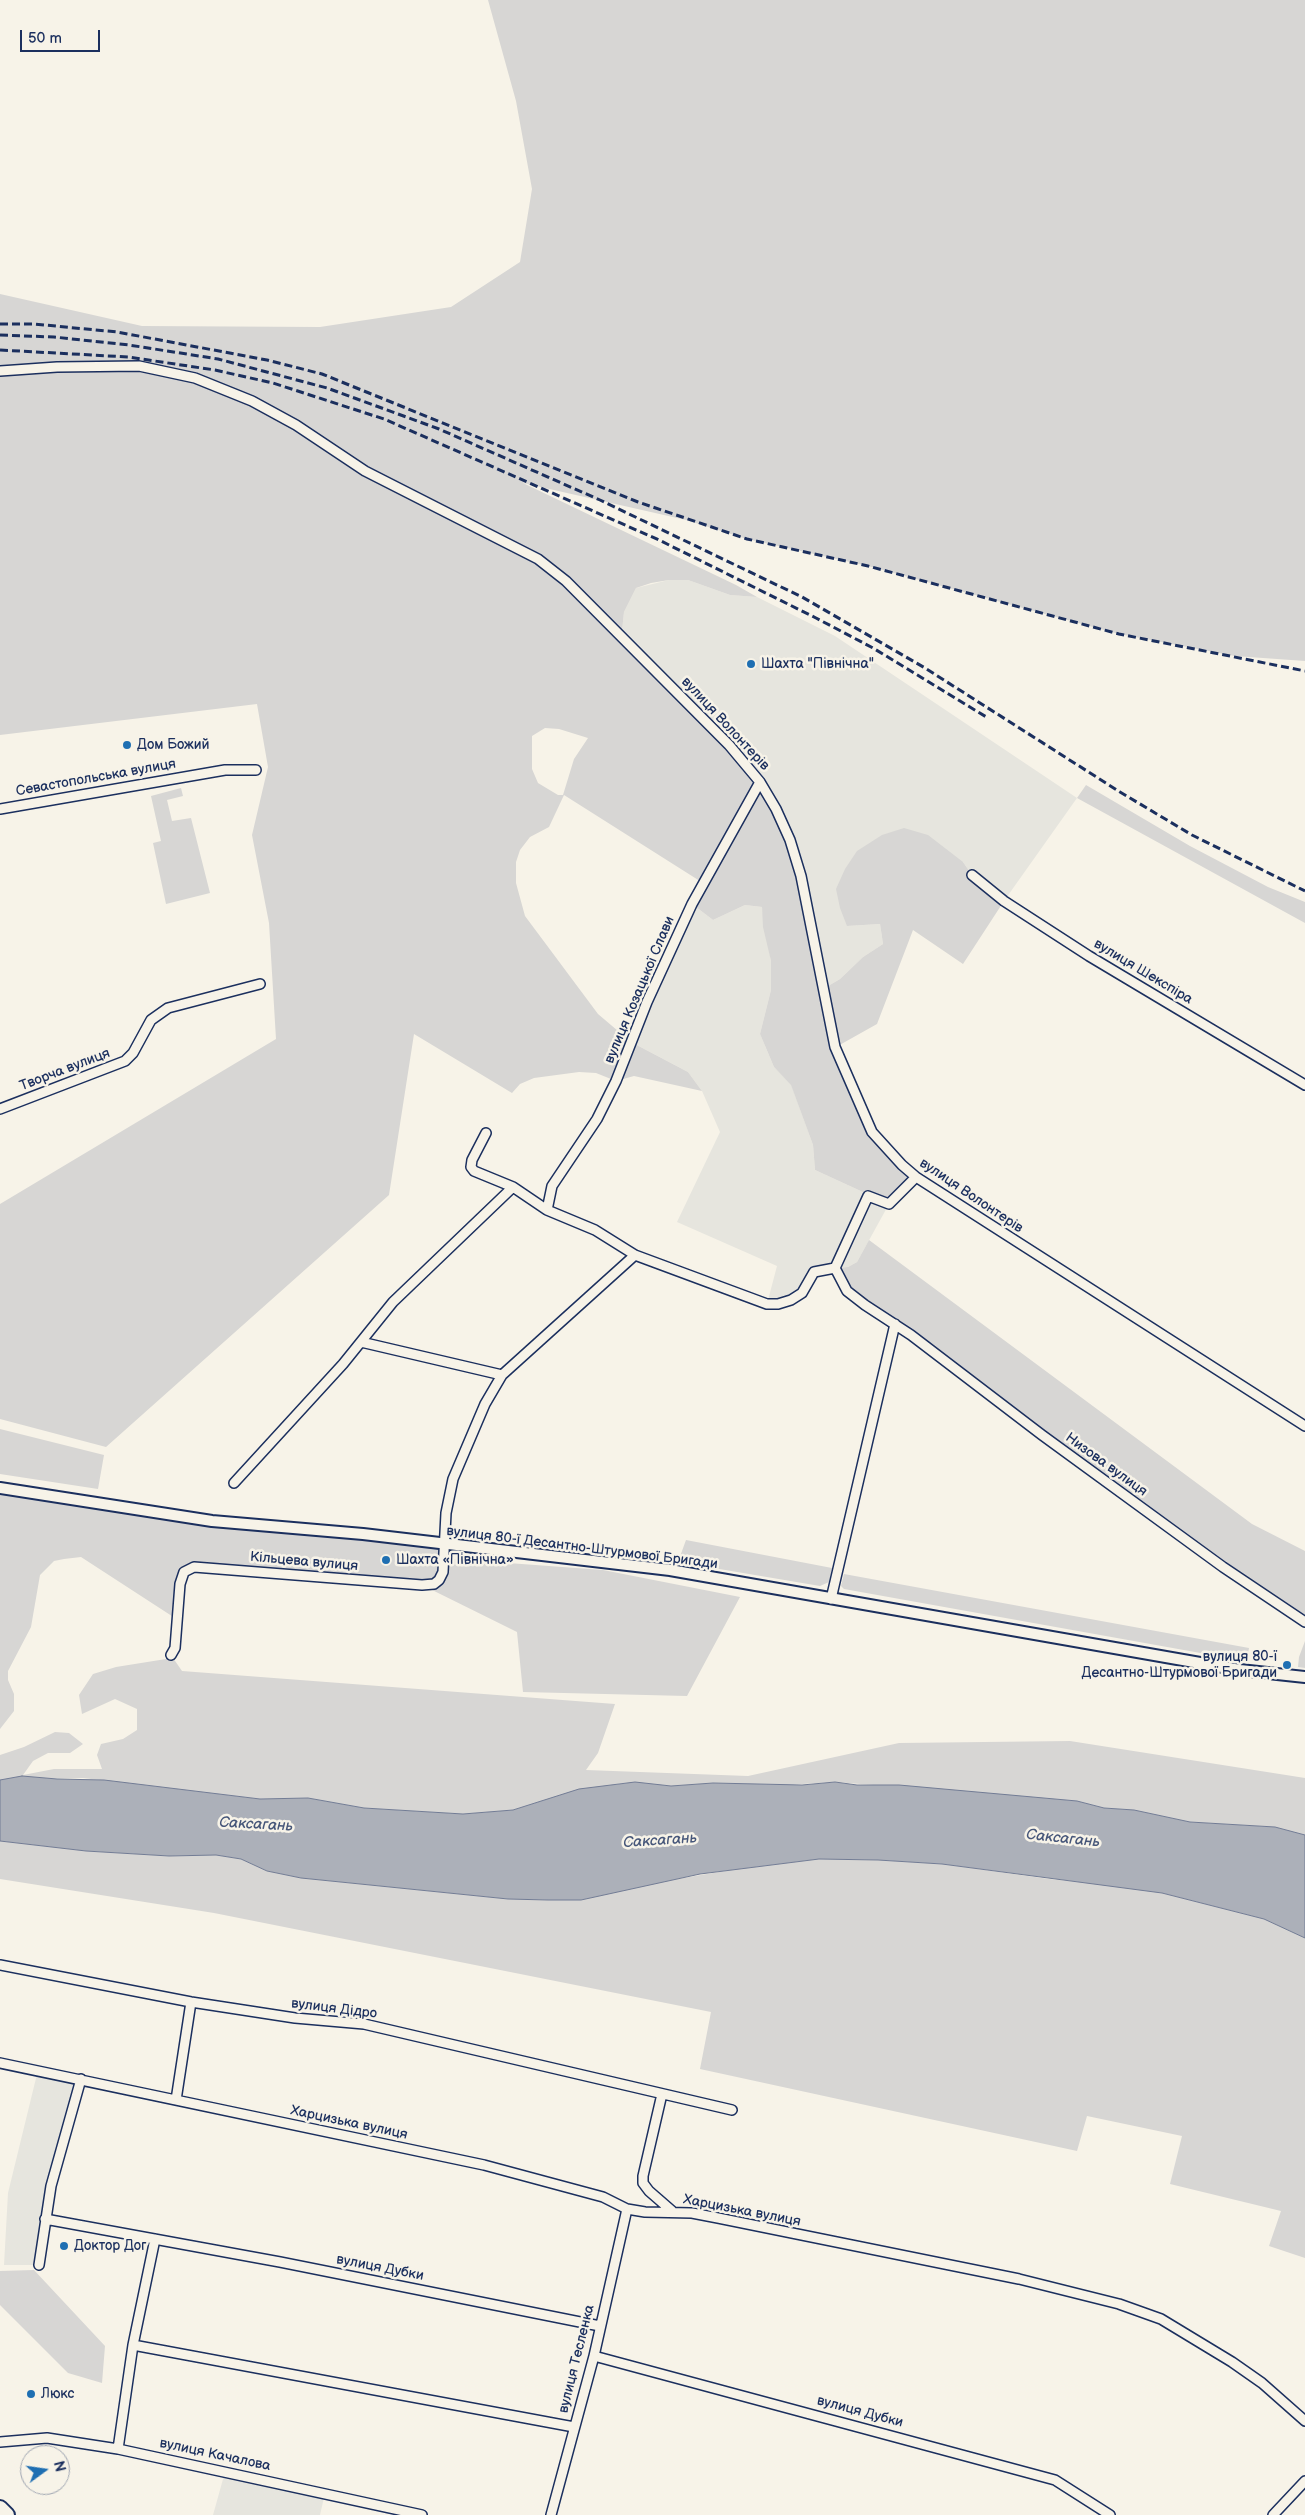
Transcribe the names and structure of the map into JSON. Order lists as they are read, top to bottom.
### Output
{
  "streets": {
    "street": [
      "вулиця Волонтерів",
      "Севастопольська вулиця",
      "вулиця Шекспіра",
      "вулиця Козацької Слави",
      "Творча вулиця",
      "Низова вулиця",
      "вулиця 80-ї Десантно-Штурмової Бригади",
      "Кільцева вулиця",
      "вулиця Дідро",
      "Харцизька вулиця",
      "вулиця Дубки",
      "вулиця Тесленка",
      "вулиця Качалова"
    ]
  },
  "crossings": [
    ["вулиця Волонтерів", "вулиця Козацької Слави"],
    ["вулиця 80-ї Десантно-Штурмової Бригади", "Кільцева вулиця"],
    ["Харцизька вулиця", "вулиця Тесленка"],
    ["вулиця Дубки", "вулиця Тесленка"]
  ],
  "water": ["Саксагань"],
  "places": [
    "Шахта \"Північна\"",
    "Дом Божий",
    "Шахта «Північна»",
    "вулиця 80-ї Десантно-Штурмової Бригади",
    "Доктор Дог",
    "Люкс"
  ],
  "scale_bar": "50 m",
  "north": "right"
}
